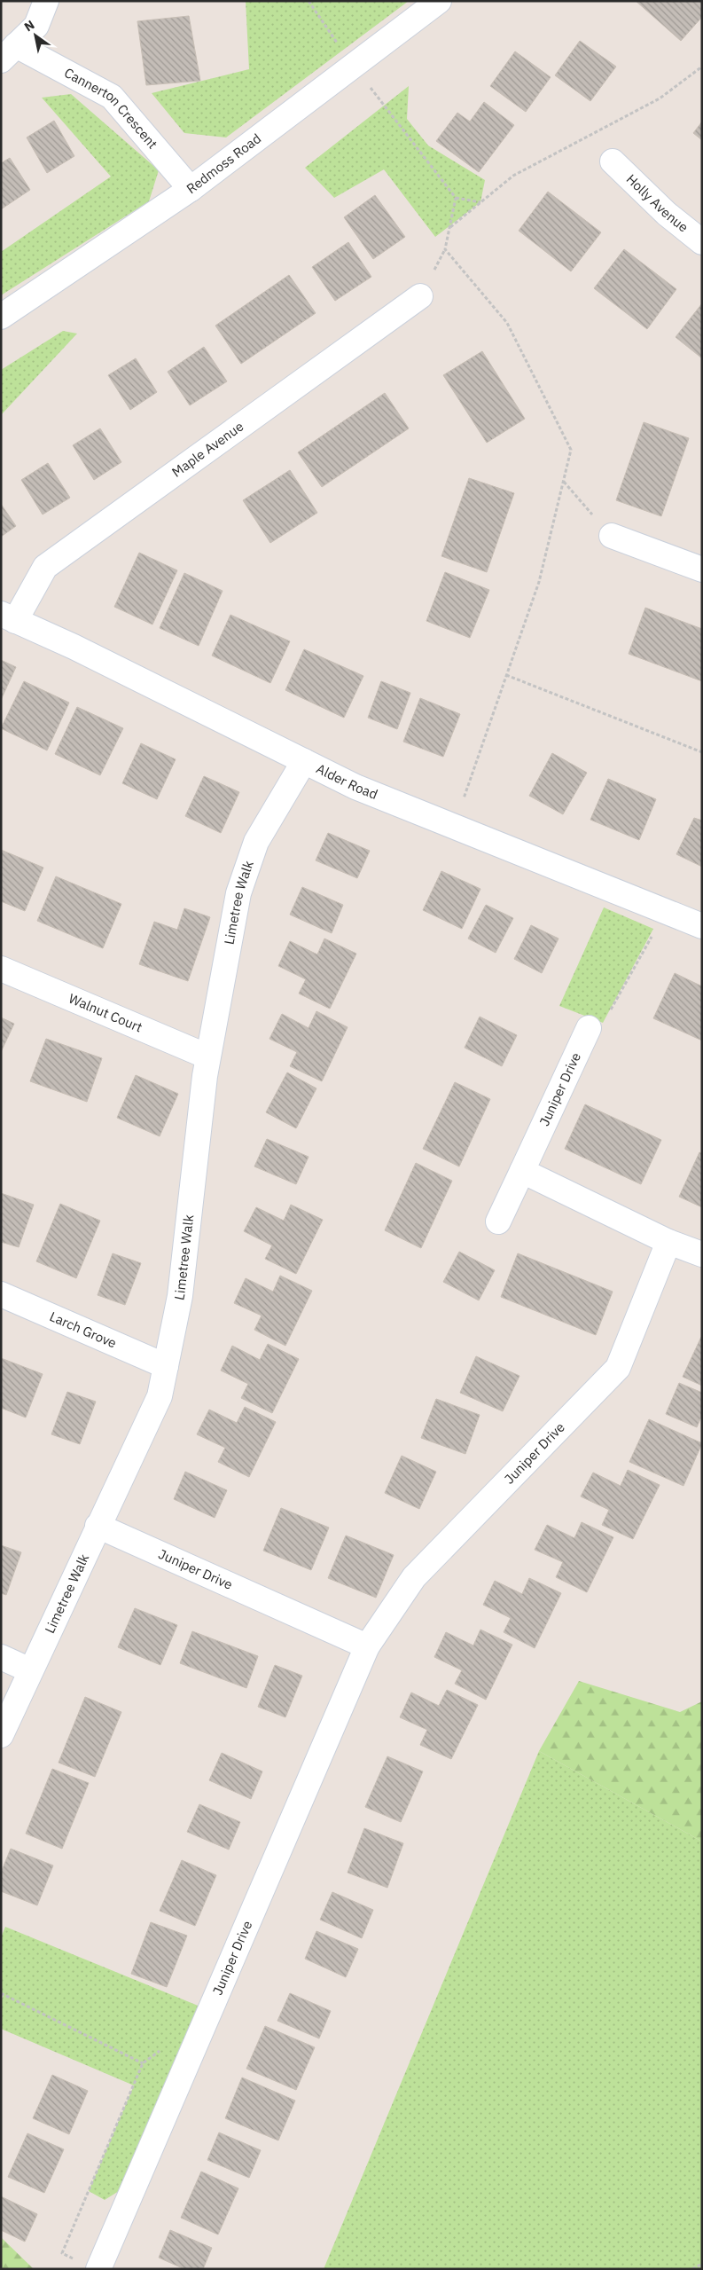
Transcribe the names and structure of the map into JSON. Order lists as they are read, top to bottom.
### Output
{
  "streets": {
    "street": [
      "Cannerton Crescent",
      "Redmoss Road",
      "Holly Avenue",
      "Maple Avenue",
      "Alder Road",
      "Limetree Walk",
      "Walnut Court",
      "Juniper Drive",
      "Larch Grove"
    ]
  },
  "crossings": [
    ["Cannerton Crescent", "Redmoss Road"],
    ["Maple Avenue", "Alder Road"],
    ["Alder Road", "Limetree Walk"],
    ["Limetree Walk", "Walnut Court"],
    ["Limetree Walk", "Juniper Drive"],
    ["Limetree Walk", "Larch Grove"]
  ],
  "north": "top left"
}
